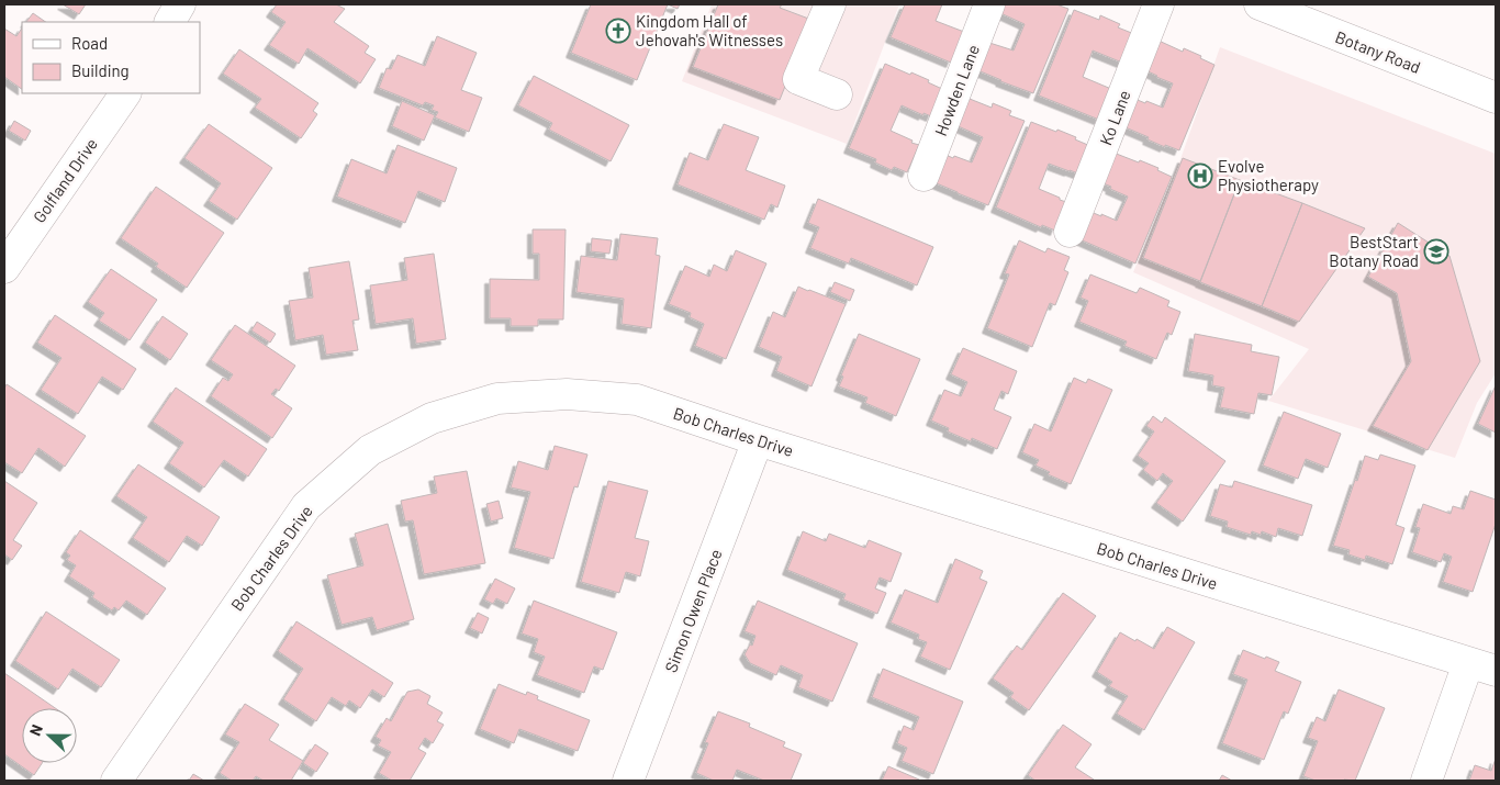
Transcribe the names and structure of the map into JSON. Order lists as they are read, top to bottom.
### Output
{
  "streets": {
    "street": [
      "Botany Road",
      "Howden Lane",
      "Ko Lane",
      "Golfland Drive",
      "Bob Charles Drive",
      "Simon Owen Place"
    ]
  },
  "crossings": [
    ["Bob Charles Drive", "Simon Owen Place"]
  ],
  "places": {
    "church": ["Kingdom Hall of Jehovah's Witnesses"],
    "hospital": ["Evolve Physiotherapy"],
    "school or university": ["BestStart Botany Road"]
  },
  "legend": ["Road", "Building"],
  "north": "left"
}
